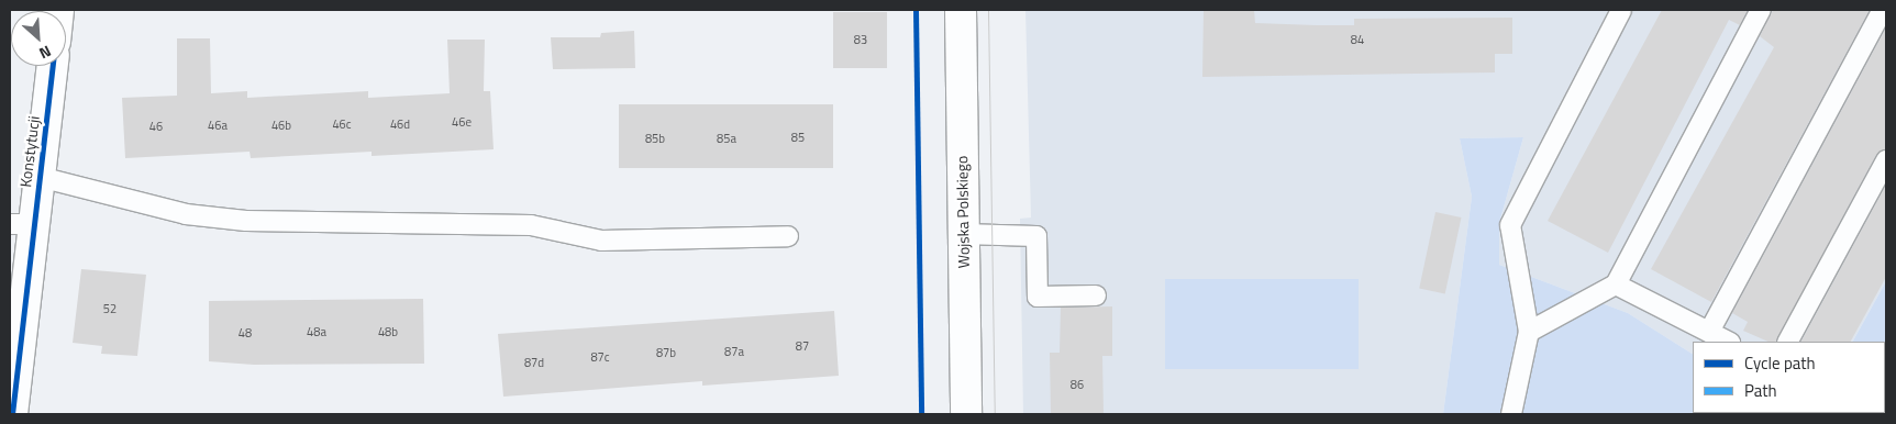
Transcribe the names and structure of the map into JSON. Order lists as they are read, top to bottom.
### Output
{
  "streets": {
    "main road": ["Konstytucji", "Wojska Polskiego"]
  },
  "house_numbers": [
    "83",
    "84",
    "46e",
    "46c",
    "46d",
    "46a",
    "46b",
    "46",
    "85",
    "85b",
    "85a",
    "52",
    "48a",
    "48b",
    "48",
    "87",
    "87a",
    "87b",
    "87c",
    "87d",
    "86"
  ],
  "legend": ["Cycle path", "Path"],
  "north": "bottom right"
}
